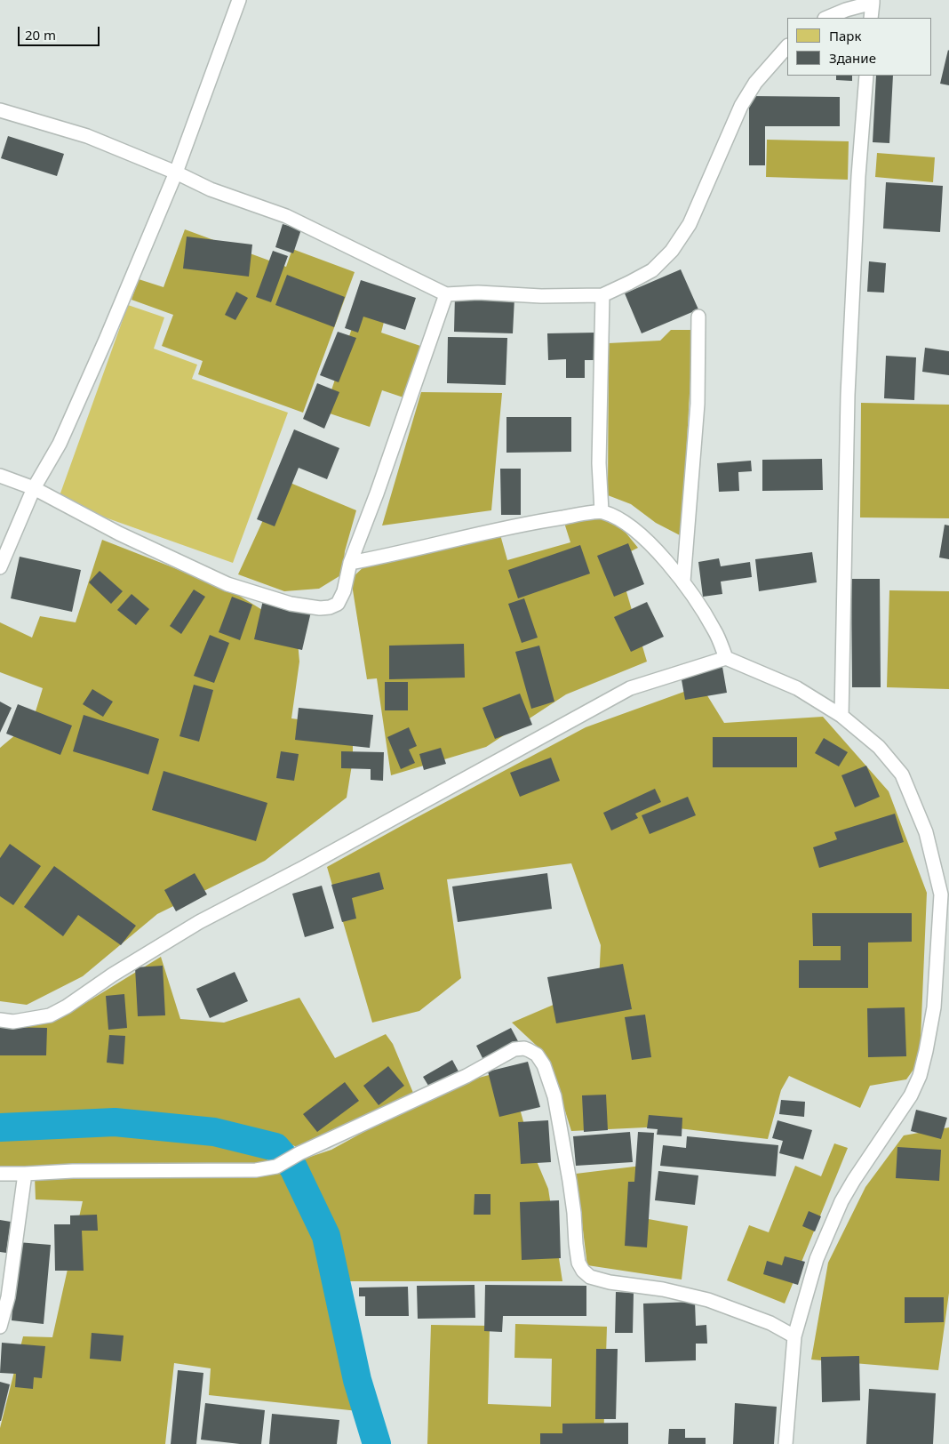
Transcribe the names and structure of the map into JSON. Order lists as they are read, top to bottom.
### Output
{
  "legend": ["Парк", "Здание"],
  "scale_bar": "20 m"
}
